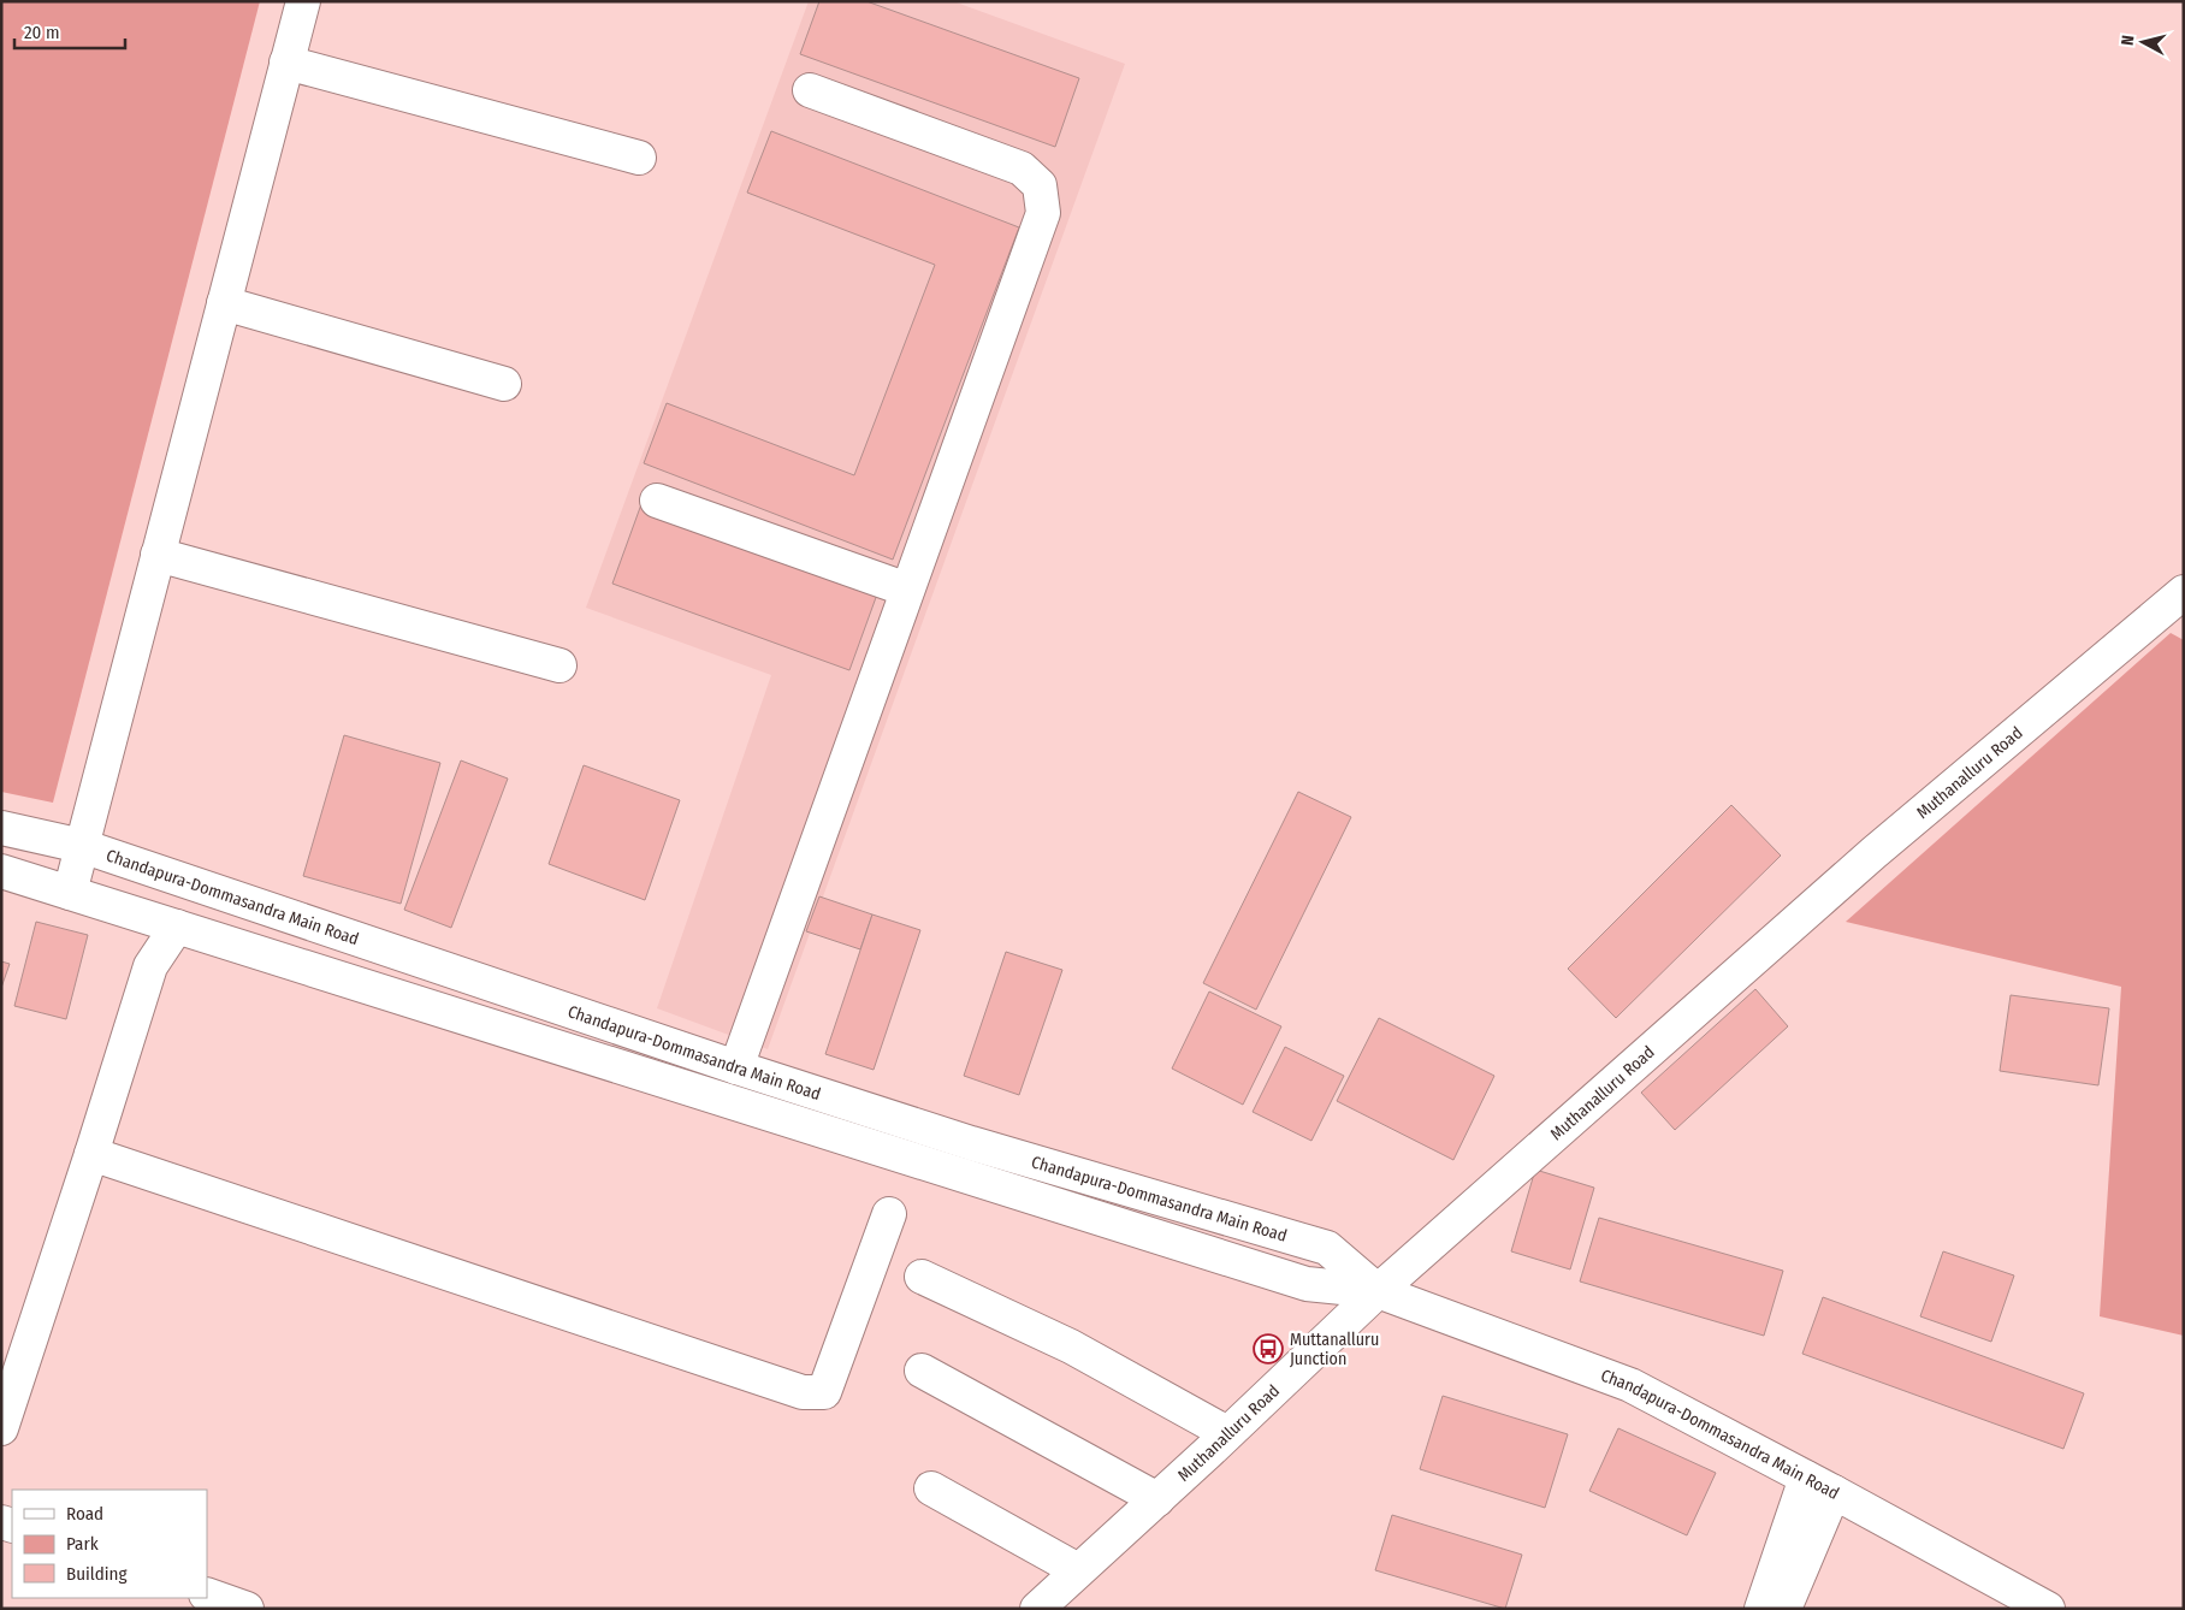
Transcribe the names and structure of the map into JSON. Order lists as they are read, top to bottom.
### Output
{
  "streets": {
    "main road": ["Muthanalluru Road", "Chandapura-Dommasandra Main Road"]
  },
  "crossings": [
    ["Muthanalluru Road", "Chandapura-Dommasandra Main Road"]
  ],
  "places": {
    "bus stop": ["Muttanalluru Junction"]
  },
  "legend": ["Road", "Park", "Building"],
  "scale_bar": "20 m",
  "north": "left"
}
